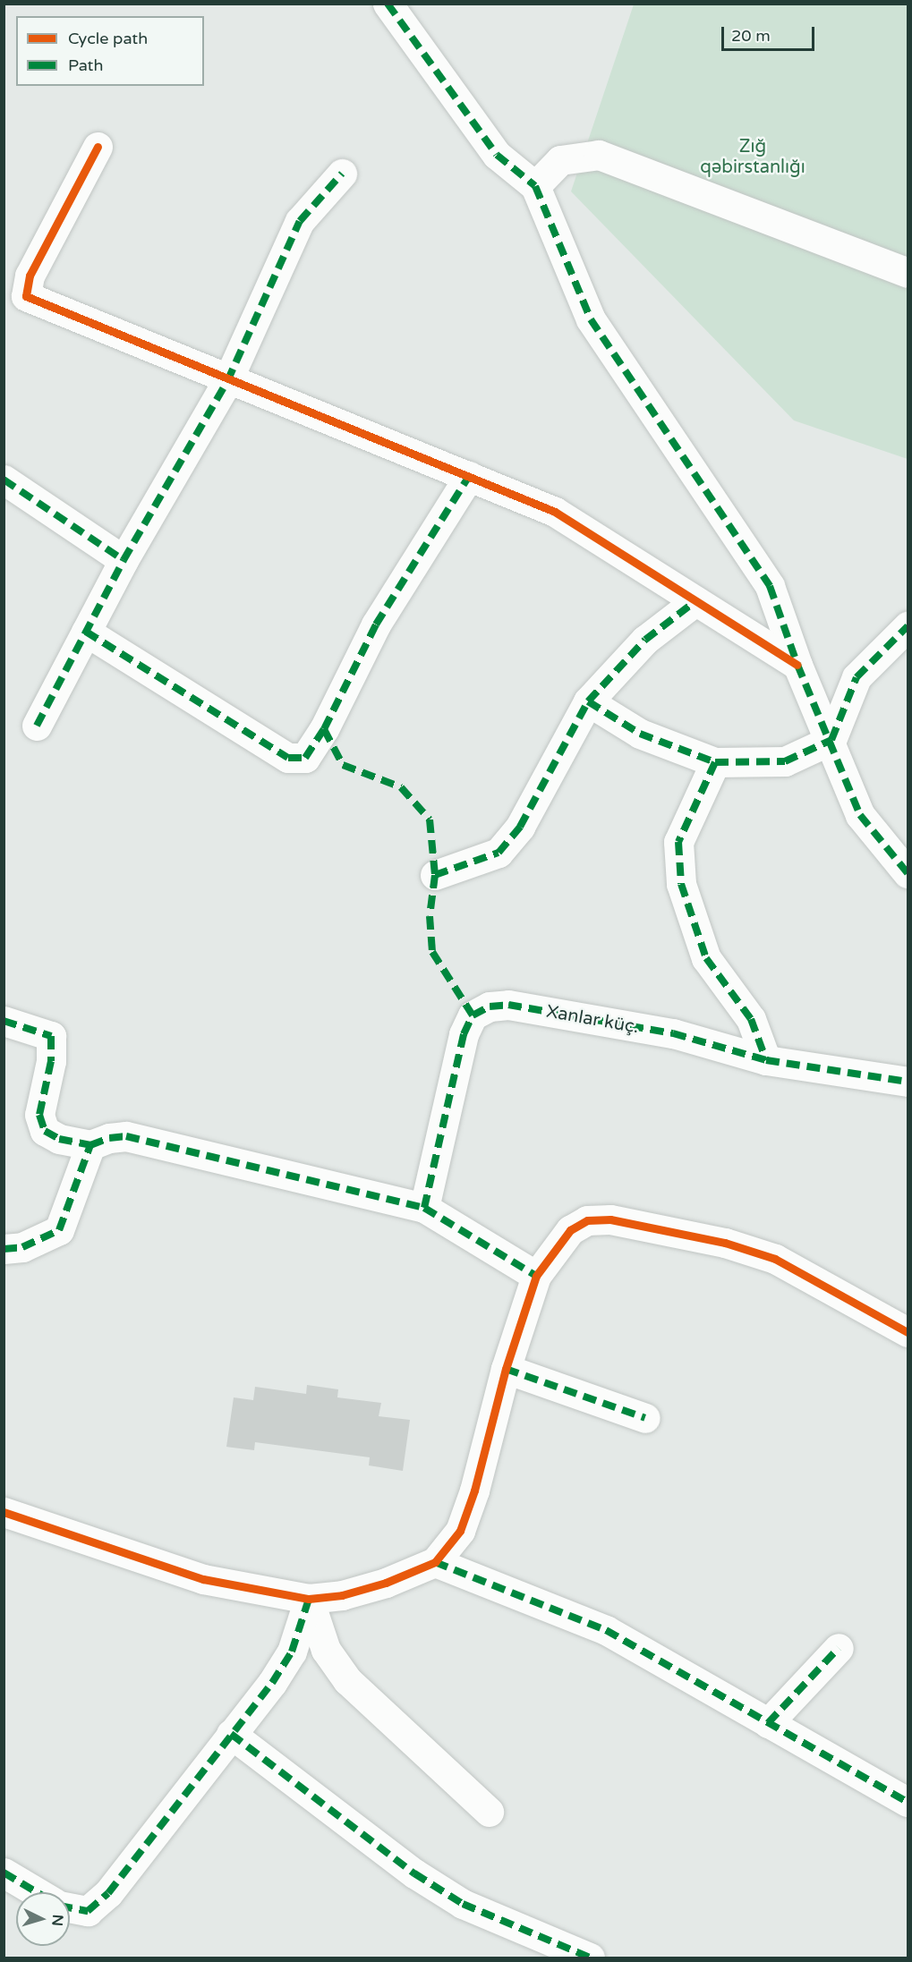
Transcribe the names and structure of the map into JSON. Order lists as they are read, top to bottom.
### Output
{
  "streets": {
    "street": ["Xanlar küç."]
  },
  "parks": ["Zığ qəbirstanlığı"],
  "legend": ["Cycle path", "Path"],
  "scale_bar": "20 m",
  "north": "right"
}
